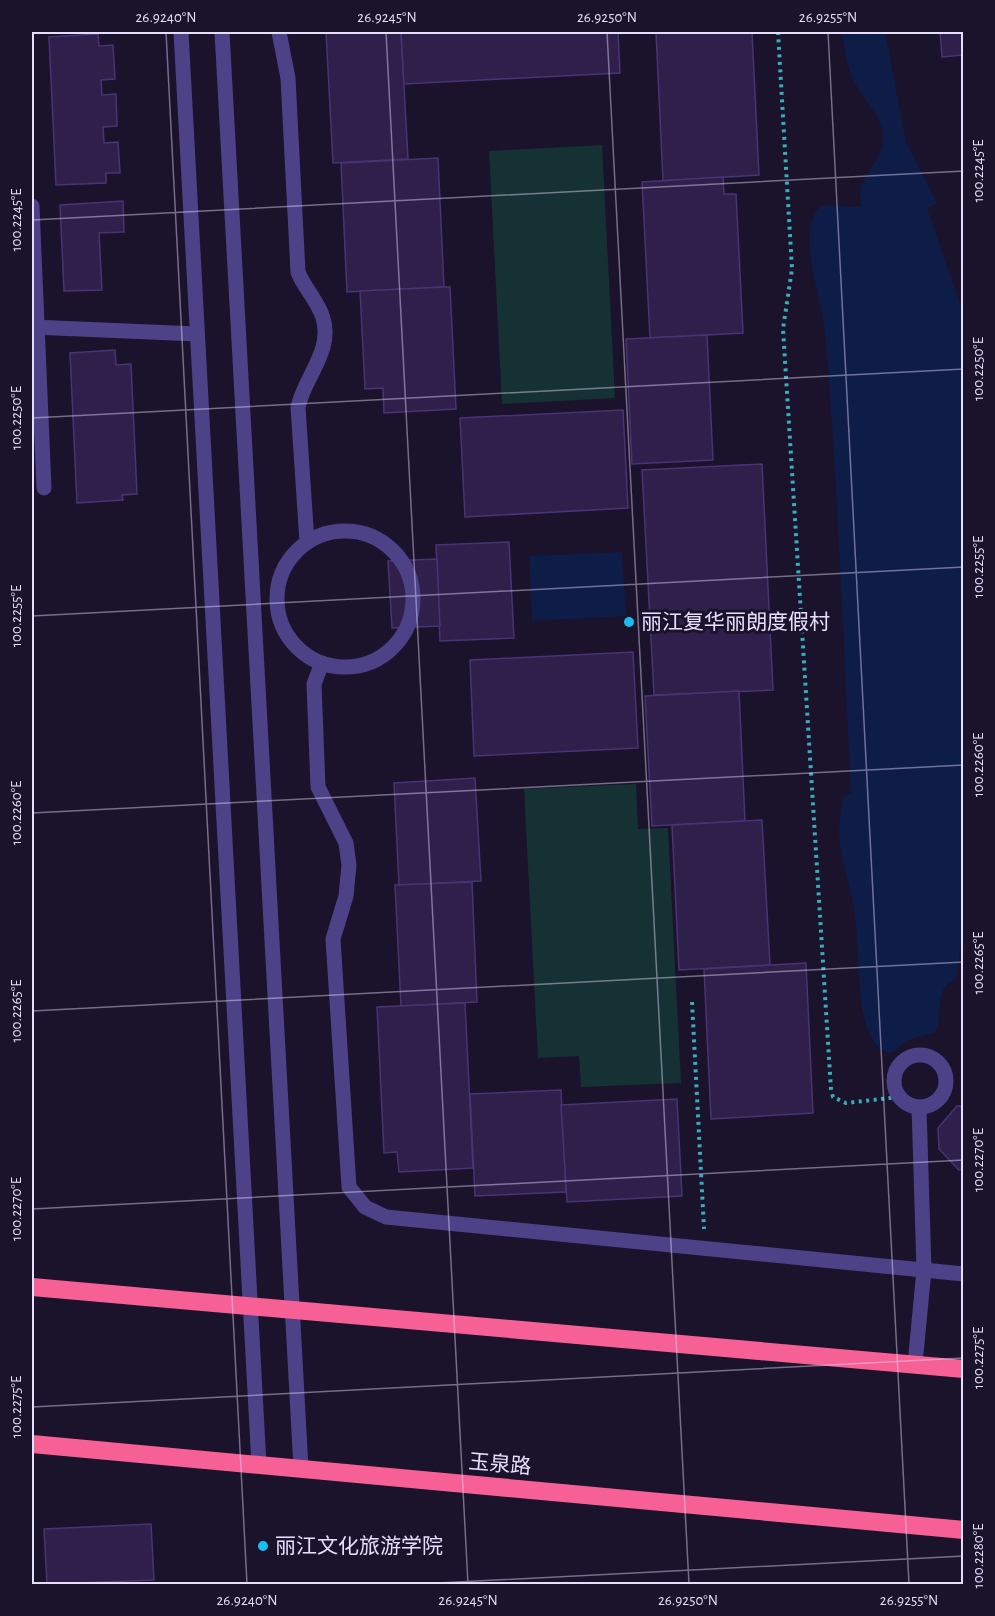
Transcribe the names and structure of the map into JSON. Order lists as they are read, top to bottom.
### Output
{
  "streets": {
    "highway": ["玉泉路"]
  },
  "places": ["丽江复华丽朗度假村", "丽江文化旅游学院"],
  "coordinates": [
    "26.9240°N",
    "26.9245°N",
    "26.9250°N",
    "26.9255°N",
    "100.2245°E",
    "100.2250°E",
    "100.2255°E",
    "100.2260°E",
    "100.2265°E",
    "100.2270°E",
    "100.2275°E",
    "100.2280°E"
  ]
}
